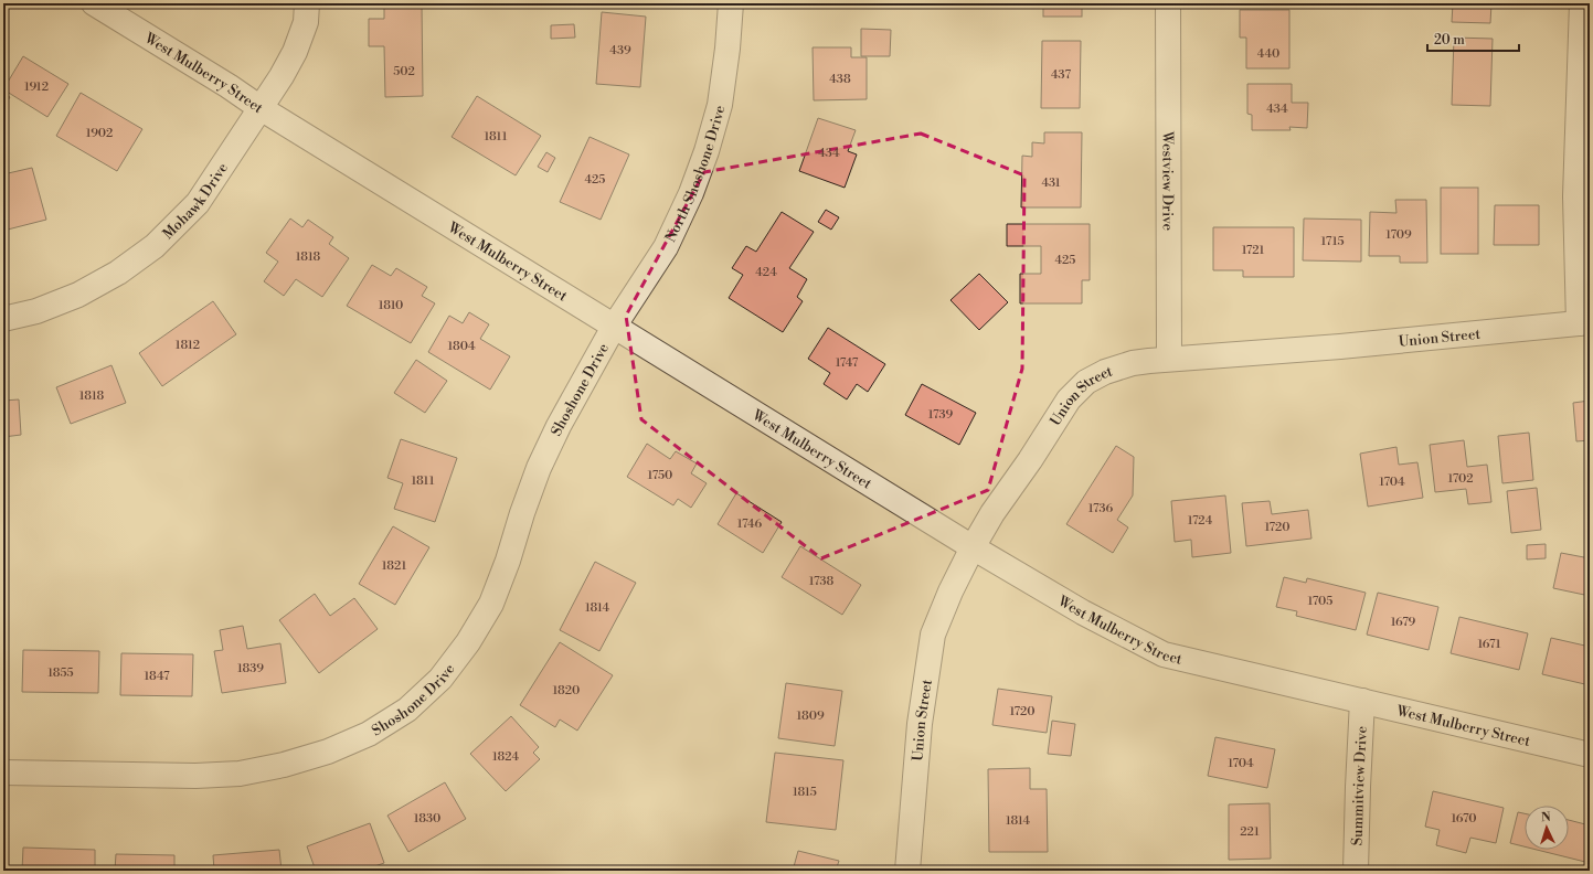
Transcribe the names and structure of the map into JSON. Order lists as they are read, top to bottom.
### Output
{
  "streets": {
    "street": [
      "West Mulberry Street",
      "North Shoshone Drive",
      "Westview Drive",
      "Mohawk Drive",
      "Union Street",
      "Shoshone Drive",
      "Summitview Drive"
    ]
  },
  "crossings": [
    ["West Mulberry Street", "North Shoshone Drive"],
    ["West Mulberry Street", "Mohawk Drive"],
    ["West Mulberry Street", "Union Street"],
    ["West Mulberry Street", "Shoshone Drive"],
    ["West Mulberry Street", "Summitview Drive"],
    ["North Shoshone Drive", "Shoshone Drive"],
    ["Westview Drive", "Union Street"]
  ],
  "house_numbers": [
    "439",
    "440",
    "502",
    "437",
    "438",
    "1912",
    "434",
    "1902",
    "1811",
    "434",
    "425",
    "431",
    "1709",
    "1715",
    "1721",
    "1818",
    "425",
    "424",
    "1810",
    "1812",
    "1804",
    "1747",
    "1818",
    "1739",
    "1750",
    "1702",
    "1811",
    "1704",
    "1736",
    "1724",
    "1746",
    "1720",
    "1821",
    "1738",
    "1705",
    "1814",
    "1679",
    "1671",
    "1839",
    "1855",
    "1847",
    "1820",
    "1720",
    "1809",
    "1824",
    "1704",
    "1815",
    "1830",
    "1670",
    "1814",
    "221"
  ],
  "scale_bar": "20 m",
  "north": "top"
}
